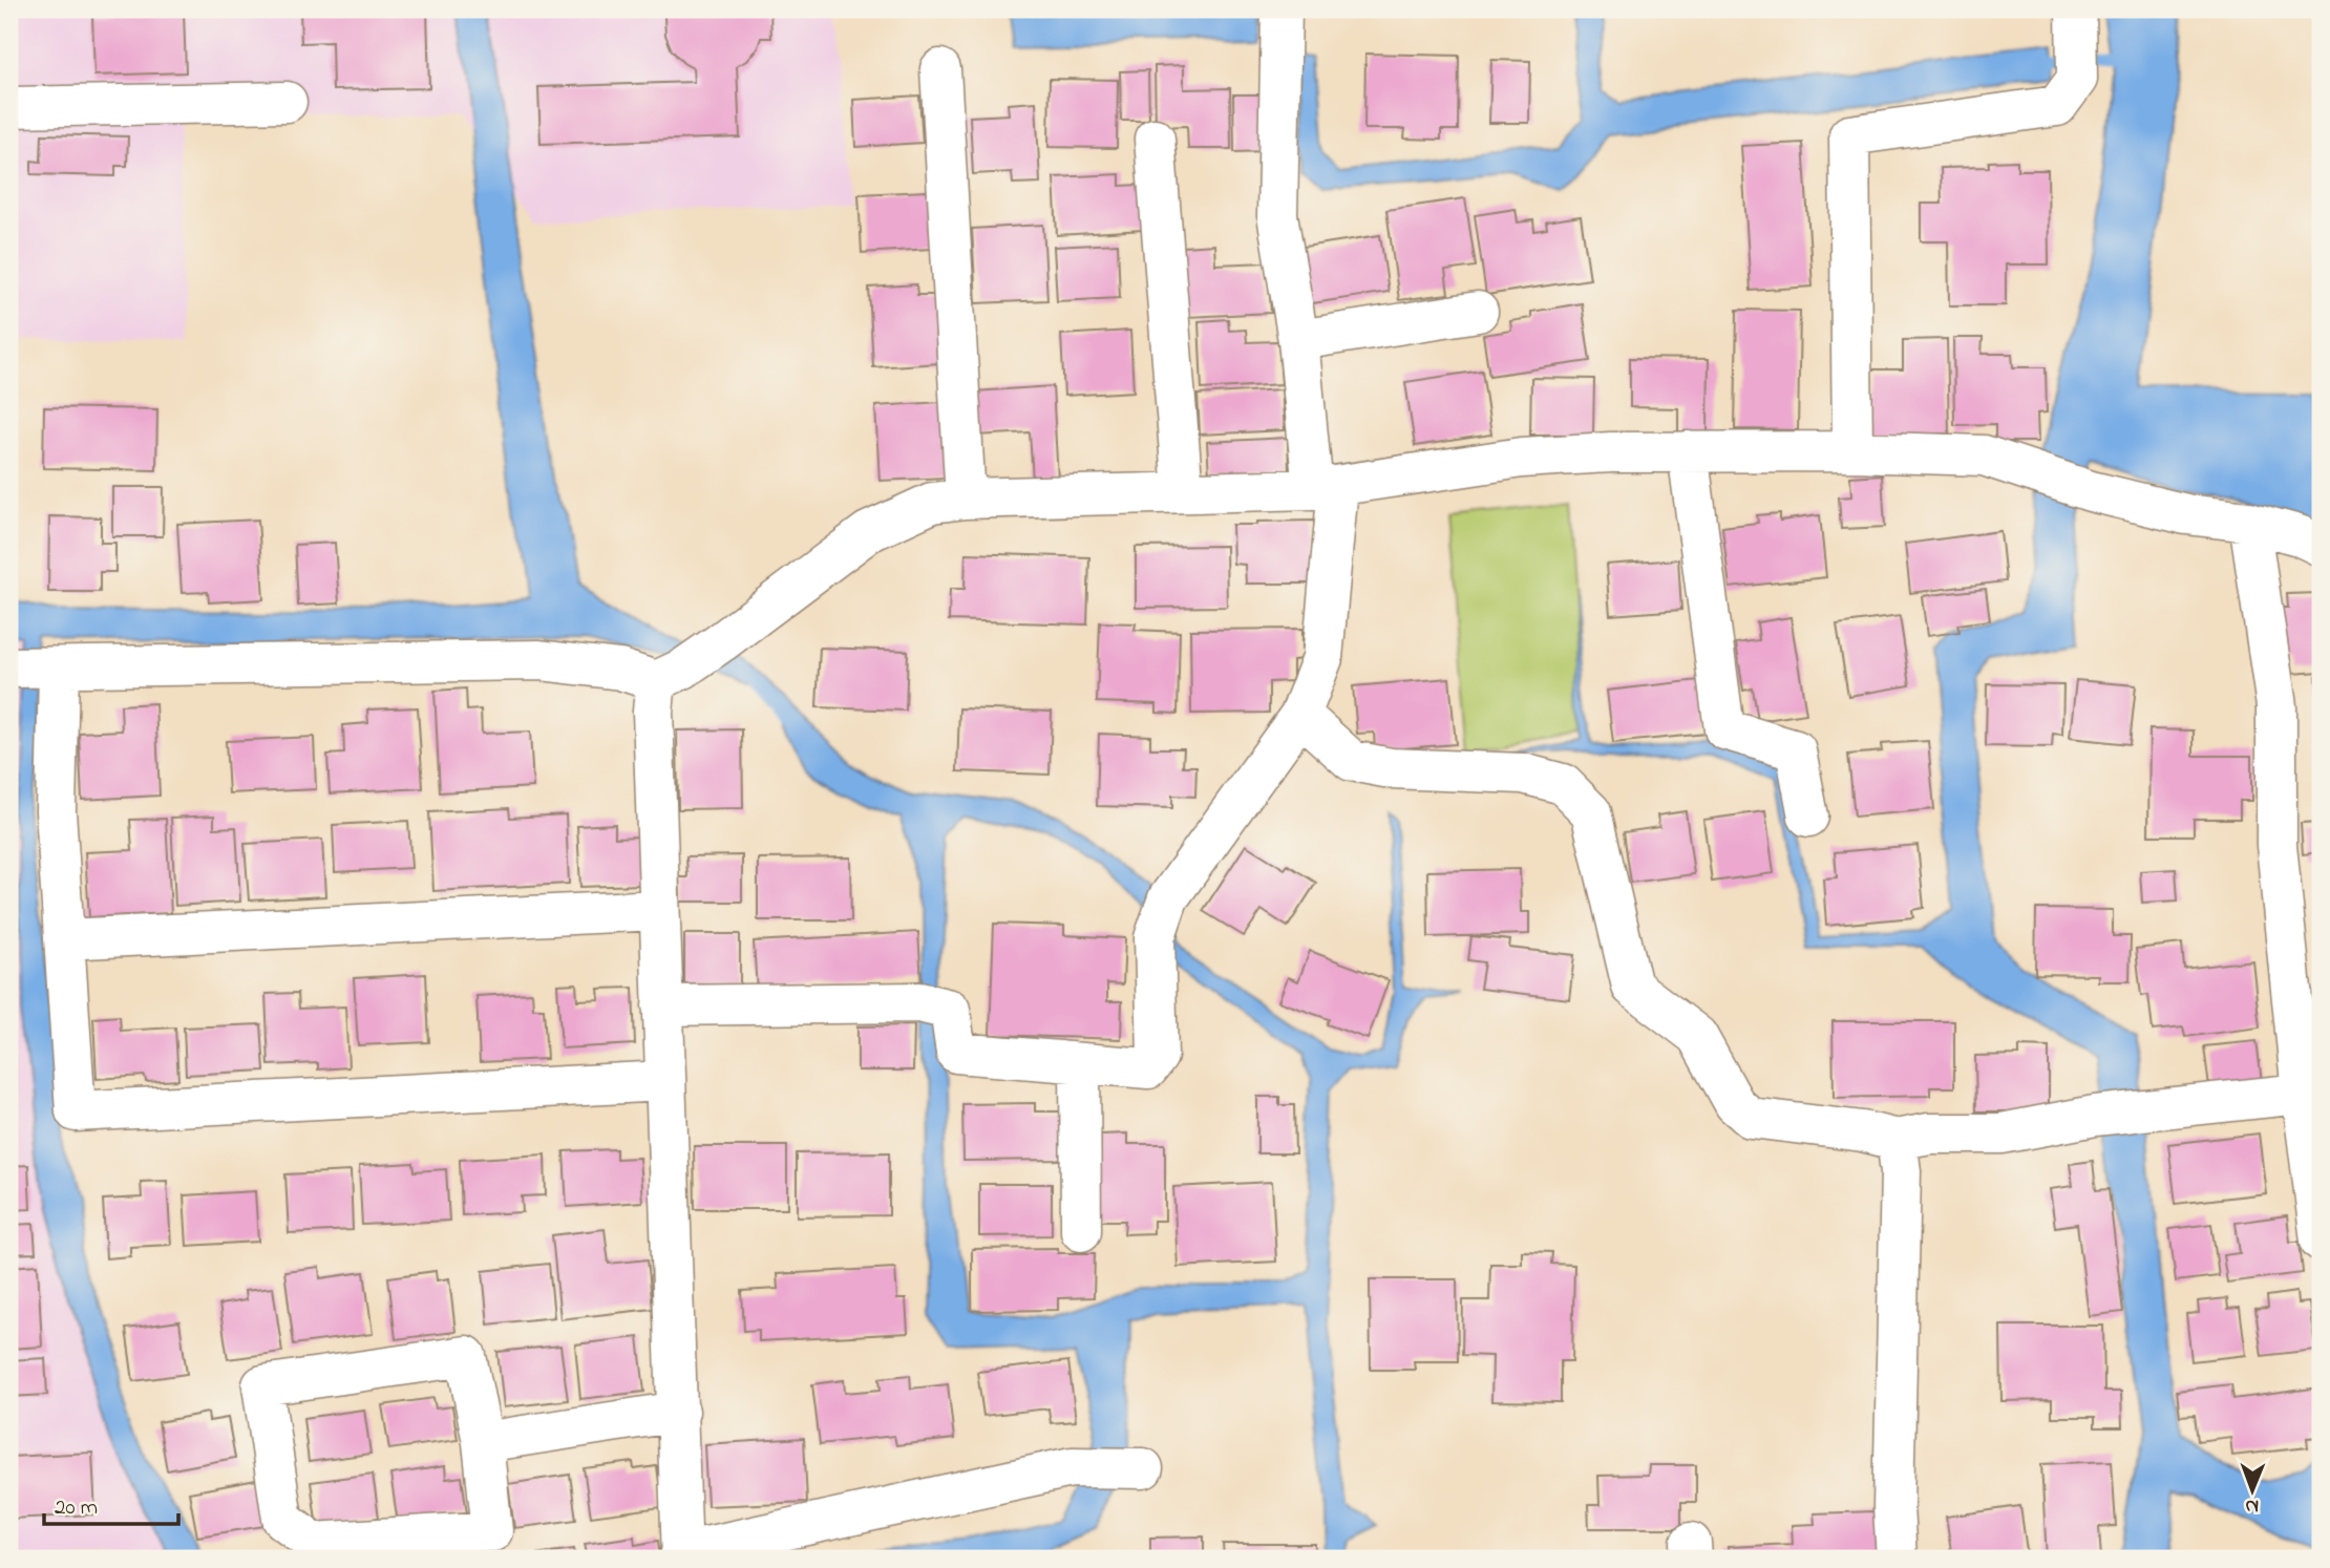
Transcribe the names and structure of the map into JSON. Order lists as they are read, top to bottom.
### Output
{
  "scale_bar": "20 m",
  "north": "bottom"
}
